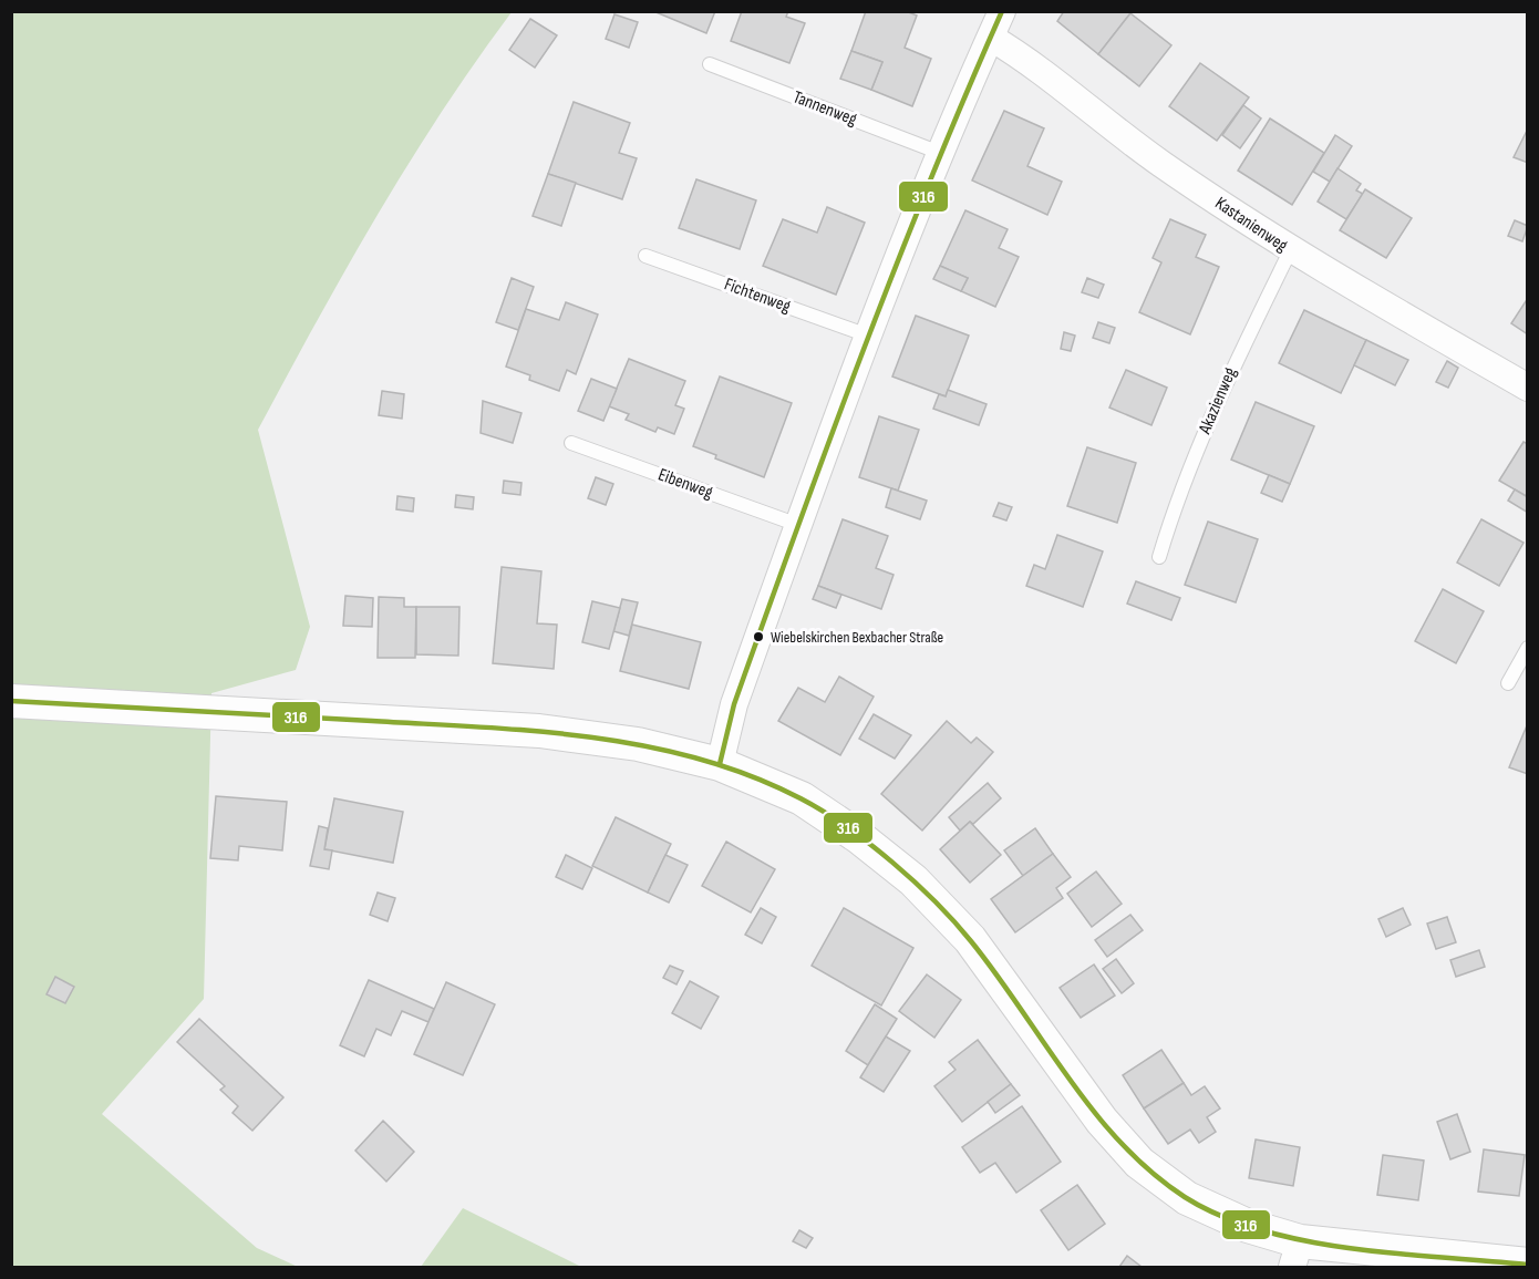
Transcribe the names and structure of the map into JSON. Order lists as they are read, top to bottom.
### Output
{
  "streets": {
    "street": ["Kastanienweg"],
    "lane": [
      "Tannenweg",
      "Fichtenweg",
      "Akazienweg",
      "Eibenweg"
    ]
  },
  "crossings": [
    ["Kastanienweg", "Akazienweg"]
  ],
  "places": ["Wiebelskirchen Bexbacher Straße"],
  "lines": ["transit line 316"]
}
